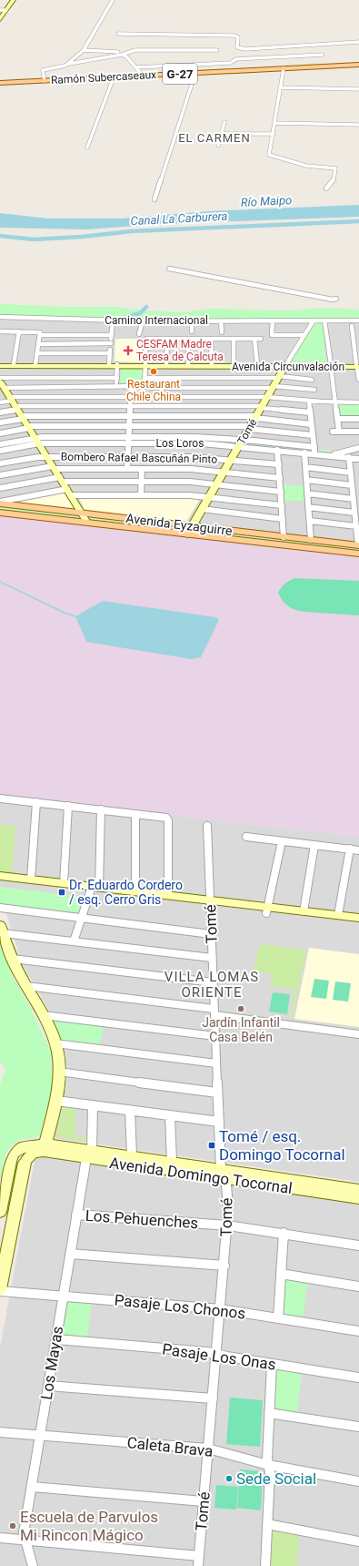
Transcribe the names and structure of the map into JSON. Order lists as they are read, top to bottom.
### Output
{
  "streets": {
    "main road": ["G-27", "Ramón Subercaseaux", "Avenida Eyzaguirre"],
    "street": [
      "Camino Internacional",
      "Avenida Circunvalación",
      "Tomé",
      "Los Loros",
      "Bombero Rafael Bascuñán Pinto",
      "Avenida Domingo Tocornal",
      "Los Pehuenches",
      "Pasaje Los Chonos",
      "Pasaje Los Onas",
      "Los Mayas",
      "Caleta Brava"
    ]
  },
  "crossings": [
    ["Camino Internacional", "Tomé"],
    ["Avenida Circunvalación", "Tomé"],
    ["Tomé", "Los Loros"],
    ["Tomé", "Bombero Rafael Bascuñán Pinto"],
    ["Tomé", "Avenida Eyzaguirre"],
    ["Tomé", "Avenida Domingo Tocornal"],
    ["Tomé", "Los Pehuenches"],
    ["Tomé", "Pasaje Los Chonos"],
    ["Tomé", "Pasaje Los Onas"],
    ["Tomé", "Caleta Brava"],
    ["Avenida Domingo Tocornal", "Los Mayas"],
    ["Los Pehuenches", "Los Mayas"],
    ["Pasaje Los Chonos", "Los Mayas"],
    ["Pasaje Los Onas", "Los Mayas"],
    ["Los Mayas", "Caleta Brava"]
  ],
  "districts": ["EL CARMEN", "VILLA LOMAS ORIENTE"],
  "water": ["Río Maipo", "Canal La Carburera"],
  "places": {
    "health": ["CESFAM Madre Teresa de Calcuta"],
    "other": [
      "Restaurant Chile China",
      "Jardín Infantil Casa Belén",
      "Sede Social",
      "Escuela de Parvulos Mi Rincon Mágico"
    ],
    "transit": ["Dr. Eduardo Cordero / esq. Cerro Gris", "Tomé / esq. Domingo Tocornal"]
  }
}
